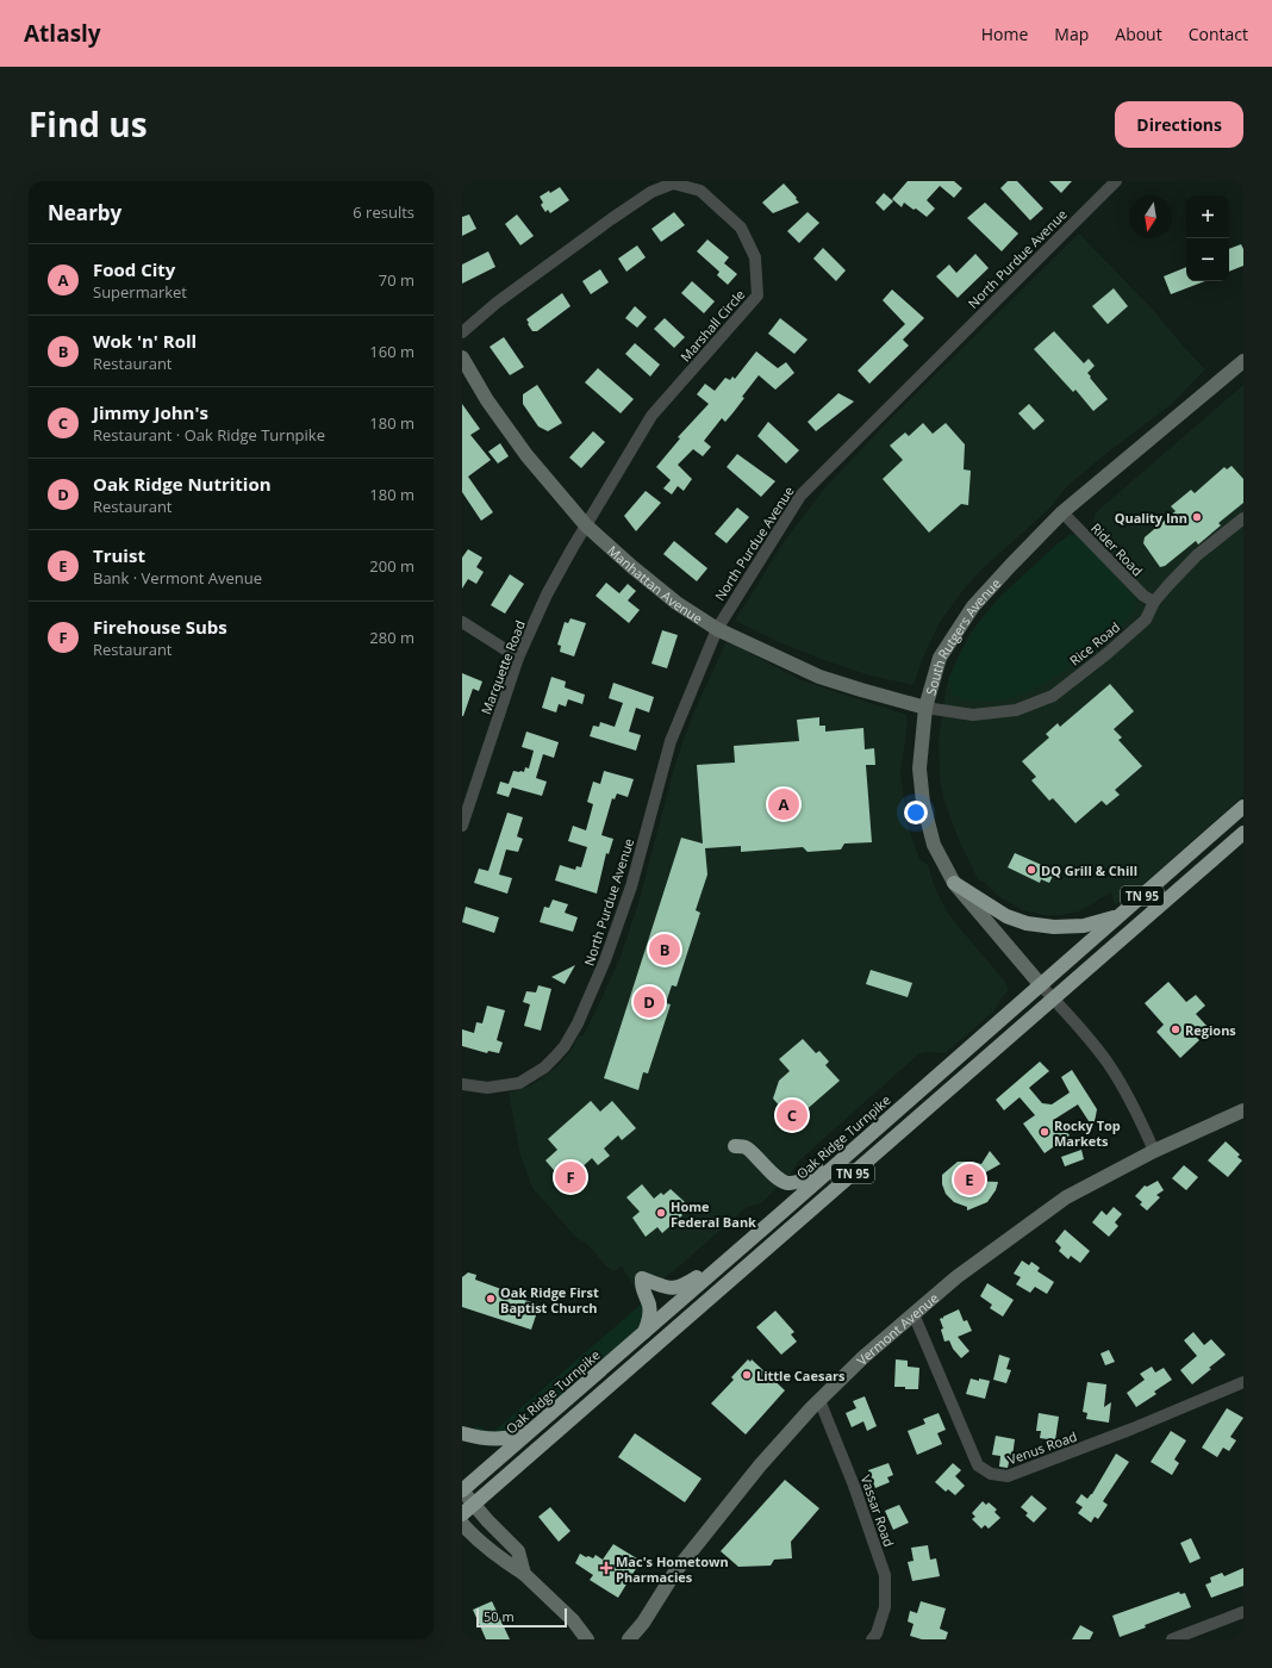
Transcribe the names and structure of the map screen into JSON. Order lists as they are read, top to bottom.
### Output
{
  "streets": {
    "highway": ["TN 95", "Oak Ridge Turnpike"],
    "street": [
      "North Purdue Avenue",
      "Marshall Circle",
      "Rider Road",
      "Manhattan Avenue",
      "South Rutgers Avenue",
      "Rice Road",
      "Marquette Road",
      "Vermont Avenue",
      "Venus Road",
      "Vassar Road"
    ]
  },
  "crossings": [
    ["North Purdue Avenue", "Manhattan Avenue"],
    ["Marshall Circle", "Manhattan Avenue"],
    ["Marshall Circle", "Marquette Road"],
    ["Rider Road", "South Rutgers Avenue"],
    ["Rider Road", "Rice Road"],
    ["Manhattan Avenue", "South Rutgers Avenue"],
    ["Manhattan Avenue", "Rice Road"],
    ["Manhattan Avenue", "Marquette Road"],
    ["South Rutgers Avenue", "Rice Road"],
    ["South Rutgers Avenue", "Oak Ridge Turnpike"],
    ["Vermont Avenue", "Venus Road"],
    ["Vermont Avenue", "Vassar Road"]
  ],
  "places": {
    "other": [
      "Quality Inn",
      "DQ Grill & Chill",
      "Regions",
      "Rocky Top Markets",
      "Home Federal Bank",
      "Oak Ridge First Baptist Church",
      "Little Caesars"
    ],
    "health": ["Mac's Hometown Pharmacies"]
  },
  "scale_bar": "50 m",
  "north": "bottom",
  "page": {
    "header": "Atlasly",
    "nav": [
      "Home",
      "Map",
      "About",
      "Contact"
    ],
    "title": "Find us",
    "buttons": "Directions",
    "heading": ["Nearby", "6 results"],
    "map_buttons": ["+", "−"],
    "list": [
      {
        "mark": "A",
        "name": "Food City",
        "note": "Supermarket",
        "value": "70 m"
      },
      {
        "mark": "B",
        "name": "Wok 'n' Roll",
        "note": "Restaurant",
        "value": "160 m"
      },
      {
        "mark": "C",
        "name": "Jimmy John's",
        "note": "Restaurant · Oak Ridge Turnpike",
        "value": "180 m"
      },
      {
        "mark": "D",
        "name": "Oak Ridge Nutrition",
        "note": "Restaurant",
        "value": "180 m"
      },
      {
        "mark": "E",
        "name": "Truist",
        "note": "Bank · Vermont Avenue",
        "value": "200 m"
      },
      {
        "mark": "F",
        "name": "Firehouse Subs",
        "note": "Restaurant",
        "value": "280 m"
      }
    ],
    "pins": [
      "A",
      "B",
      "D",
      "C",
      "F",
      "E"
    ],
    "scale": "50 m"
  }
}
